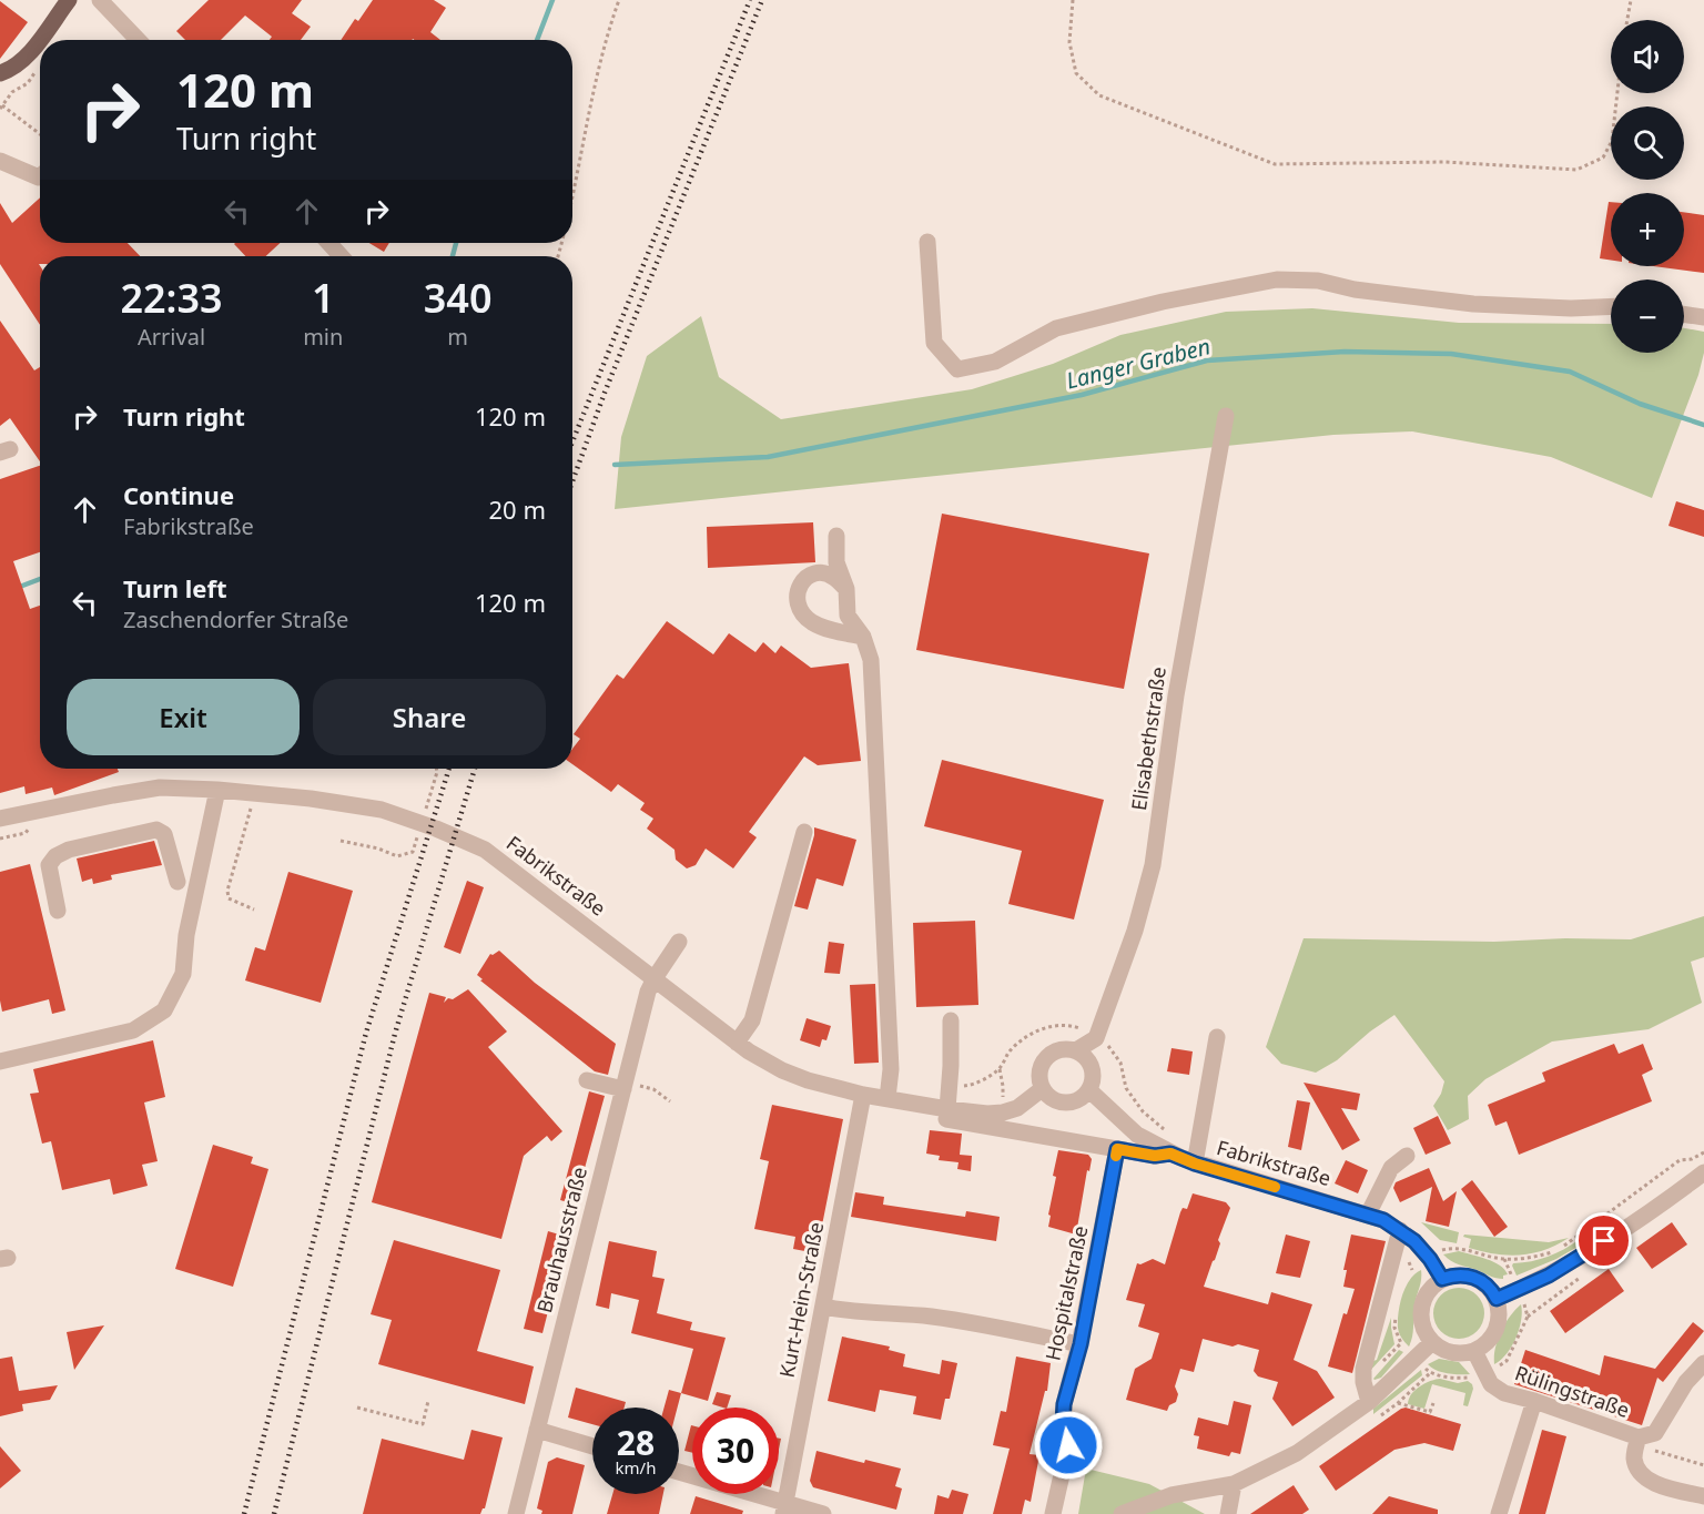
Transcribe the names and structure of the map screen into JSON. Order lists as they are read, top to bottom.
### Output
{
  "streets": {
    "street": [
      "Elisabethstraße",
      "Fabrikstraße",
      "Brauhausstraße",
      "Hospitalstraße",
      "Kurt-Hein-Straße",
      "Rülingstraße"
    ]
  },
  "crossings": [
    ["Fabrikstraße", "Brauhausstraße"],
    ["Fabrikstraße", "Kurt-Hein-Straße"],
    ["Fabrikstraße", "Rülingstraße"]
  ],
  "water": ["Langer Graben"],
  "page": {
    "map_buttons": ["+", "−"],
    "turn": ["120 m", "Turn right"],
    "eta": [
      "22:33",
      "Arrival",
      "1",
      "min",
      "340",
      "m"
    ],
    "list": [
      {
        "name": "Turn right",
        "value": "120 m"
      },
      {
        "name": "Continue",
        "note": "Fabrikstraße",
        "value": "20 m"
      },
      {
        "name": "Turn left",
        "note": "Zaschendorfer Straße",
        "value": "120 m"
      }
    ],
    "buttons": ["Exit", "Share"],
    "speed": "28 km/h",
    "limit": "30"
  }
}
